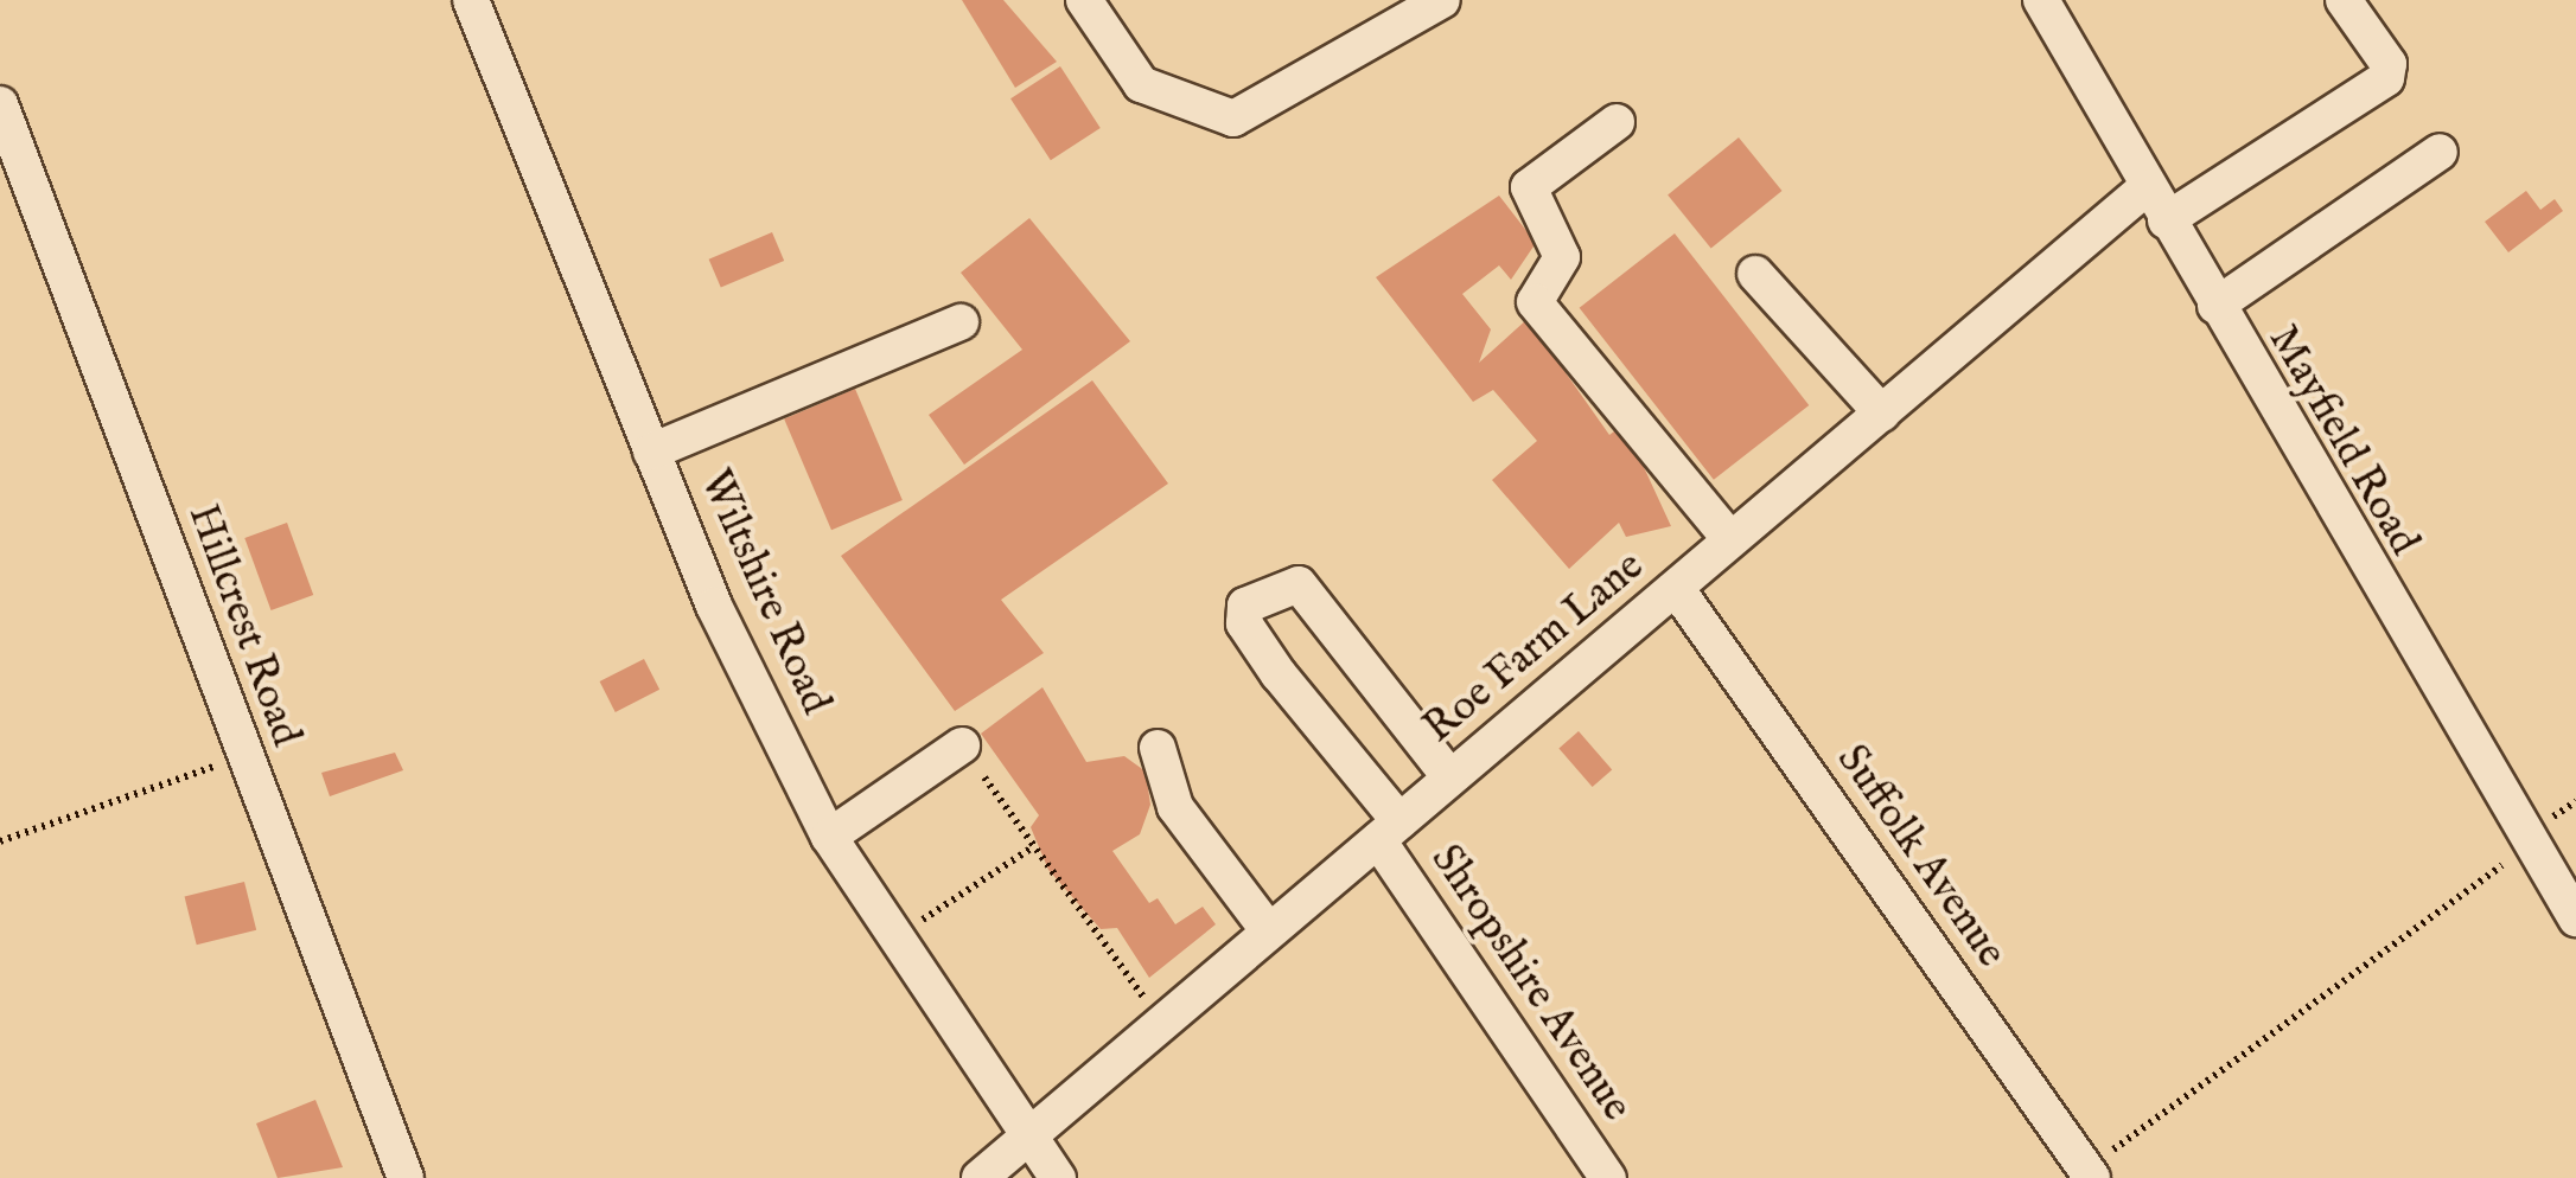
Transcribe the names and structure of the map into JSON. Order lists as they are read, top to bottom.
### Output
{
  "streets": {
    "street": [
      "Mayfield Road",
      "Wiltshire Road",
      "Hillcrest Road",
      "Roe Farm Lane",
      "Suffolk Avenue",
      "Shropshire Avenue"
    ]
  },
  "crossings": [
    ["Mayfield Road", "Roe Farm Lane"],
    ["Wiltshire Road", "Roe Farm Lane"],
    ["Roe Farm Lane", "Suffolk Avenue"],
    ["Roe Farm Lane", "Shropshire Avenue"]
  ]
}
